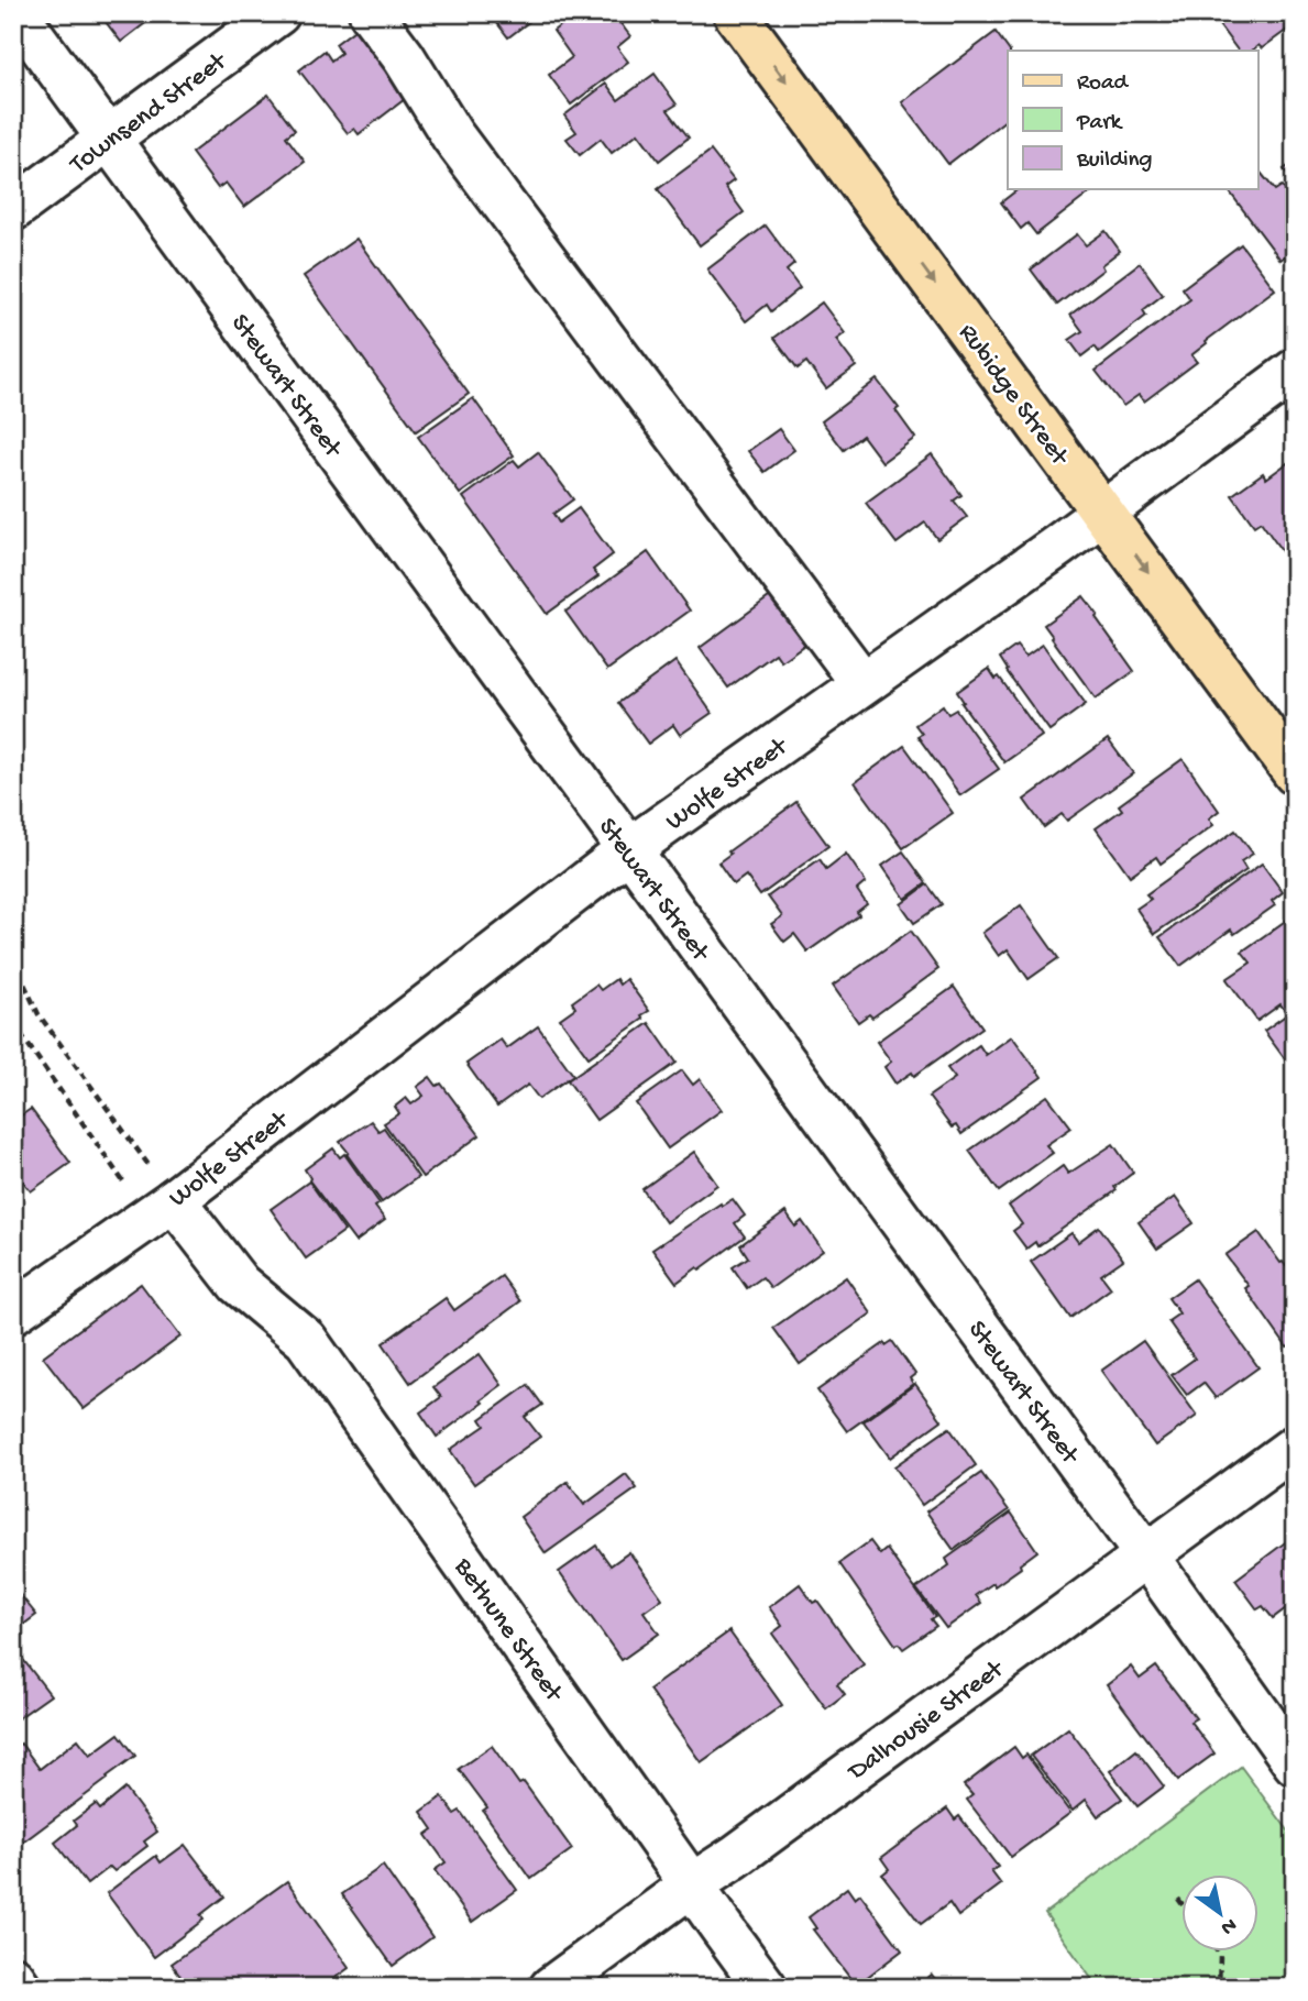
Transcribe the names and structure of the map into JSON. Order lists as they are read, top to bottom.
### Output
{
  "streets": {
    "main road": ["Rubidge Street"],
    "street": [
      "Townsend Street",
      "Stewart Street",
      "Wolfe Street",
      "Bethune Street",
      "Dalhousie Street"
    ]
  },
  "crossings": [
    ["Townsend Street", "Stewart Street"],
    ["Stewart Street", "Wolfe Street"],
    ["Stewart Street", "Dalhousie Street"],
    ["Rubidge Street", "Wolfe Street"],
    ["Wolfe Street", "Bethune Street"],
    ["Bethune Street", "Dalhousie Street"]
  ],
  "one_way": ["Rubidge Street"],
  "legend": ["Road", "Park", "Building"],
  "north": "bottom right"
}
